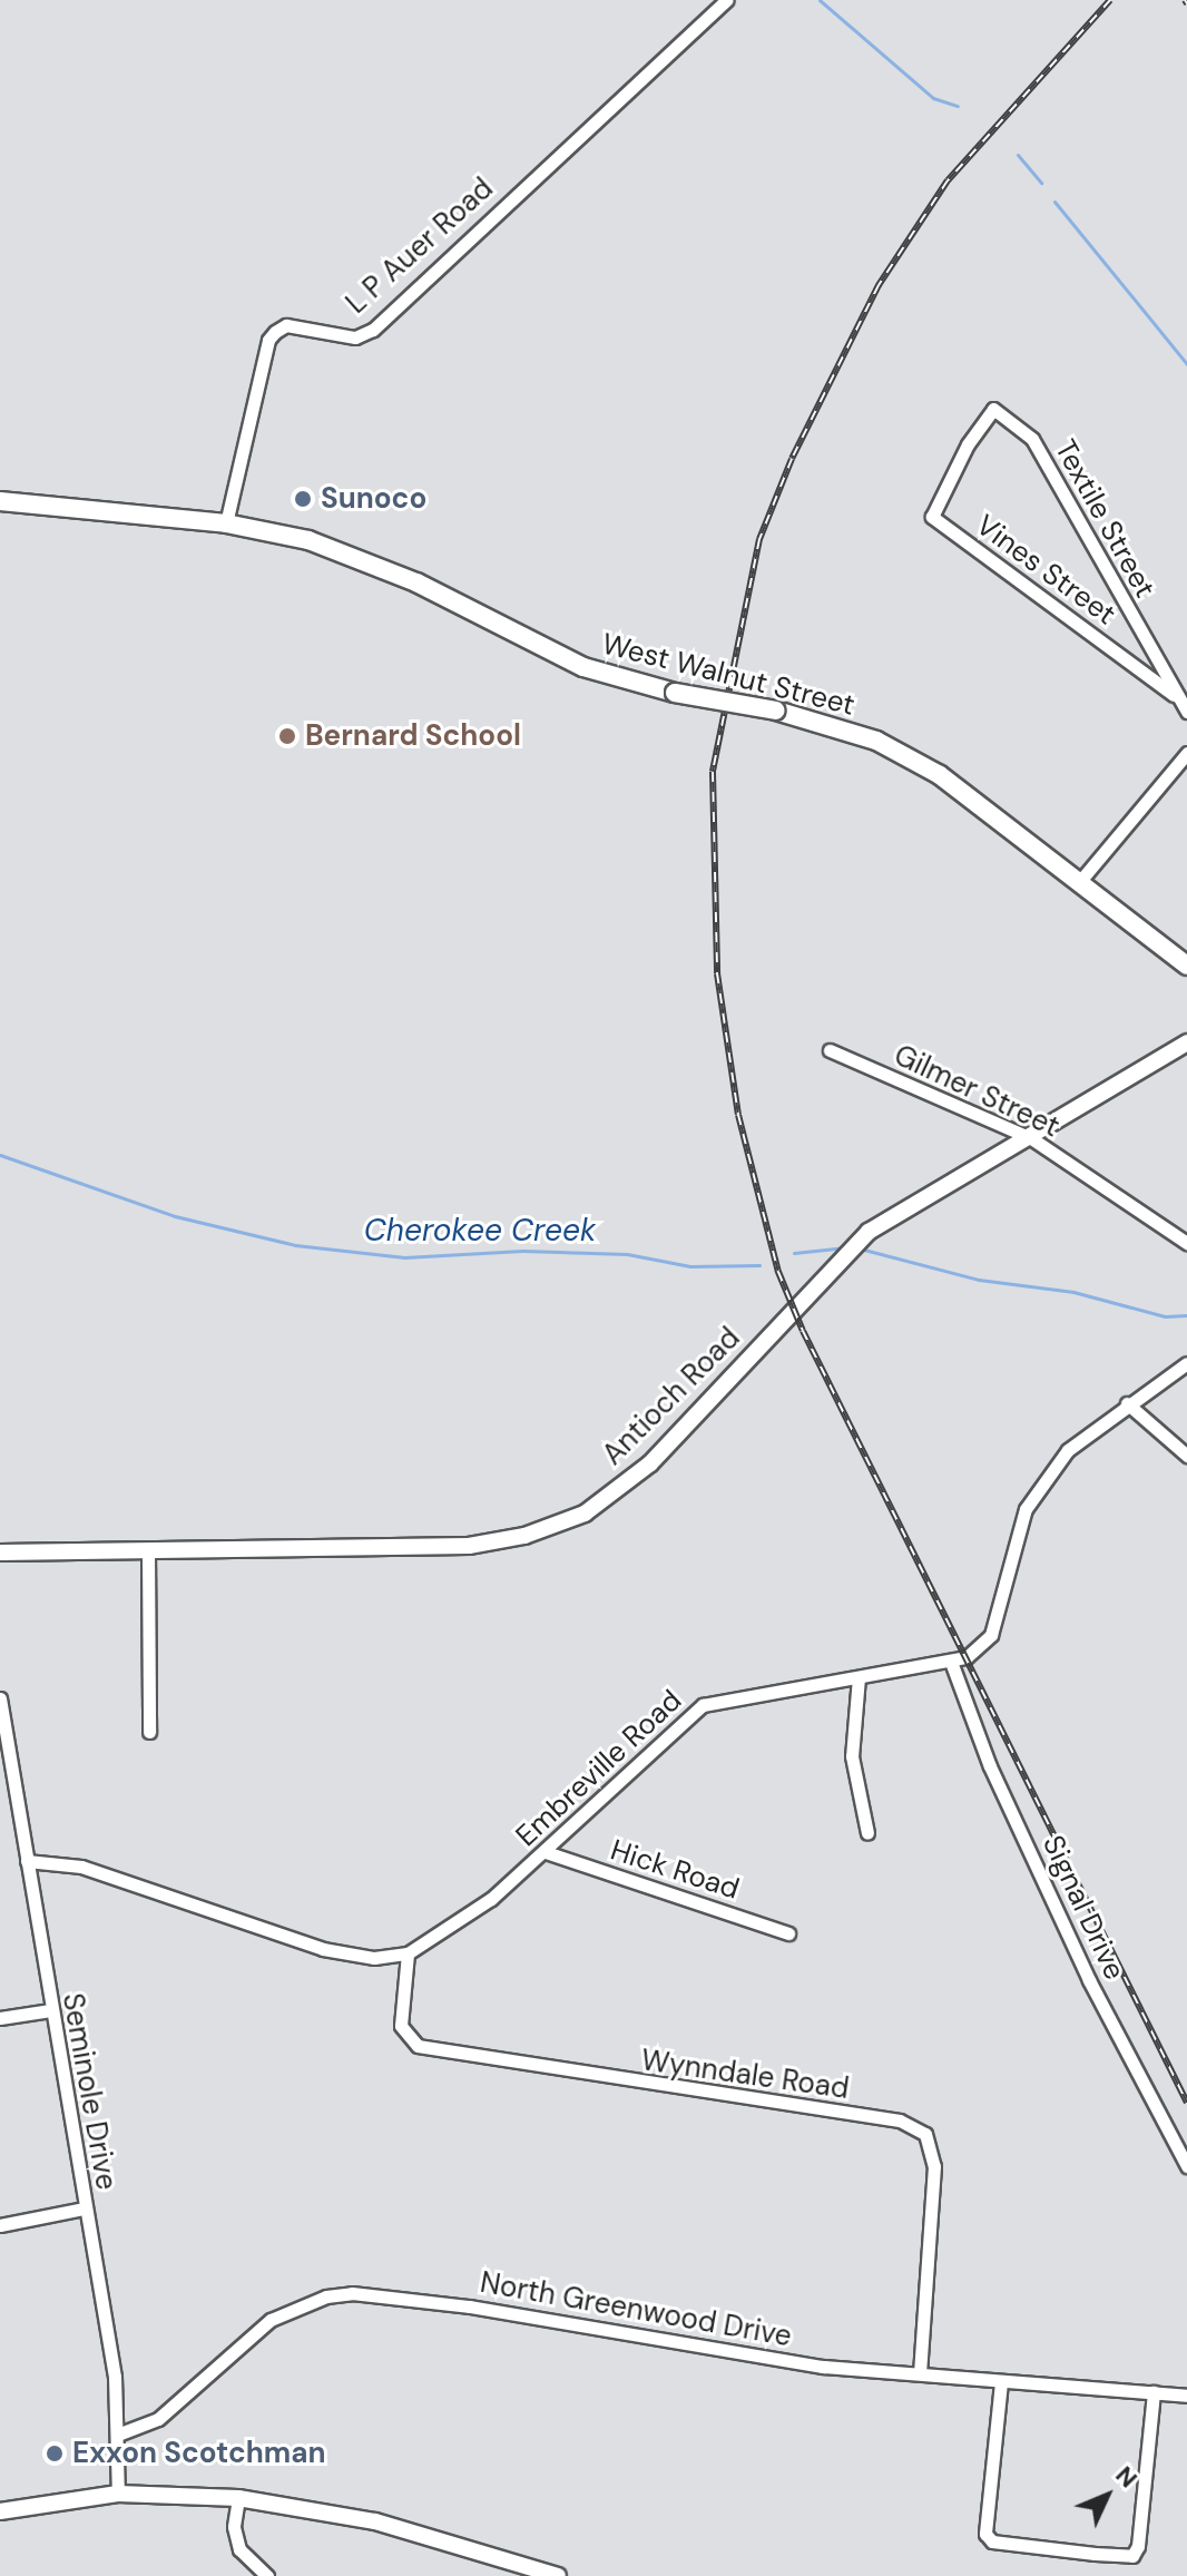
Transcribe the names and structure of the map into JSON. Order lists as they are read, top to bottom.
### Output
{
  "streets": {
    "main road": ["West Walnut Street"],
    "street": [
      "L P Auer Road",
      "Textile Street",
      "Vines Street",
      "Gilmer Street",
      "Antioch Road",
      "Embreville Road",
      "Hick Road",
      "Signal Drive",
      "Wynndale Road",
      "Seminole Drive",
      "North Greenwood Drive"
    ]
  },
  "crossings": [
    ["L P Auer Road", "West Walnut Street"],
    ["Textile Street", "Vines Street"],
    ["Gilmer Street", "Antioch Road"],
    ["Embreville Road", "Hick Road"],
    ["Embreville Road", "Signal Drive"],
    ["Embreville Road", "Wynndale Road"],
    ["Embreville Road", "Seminole Drive"],
    ["Wynndale Road", "North Greenwood Drive"],
    ["Seminole Drive", "North Greenwood Drive"]
  ],
  "water": ["Cherokee Creek"],
  "places": ["Sunoco", "Bernard School", "Exxon Scotchman"],
  "north": "top right"
}
